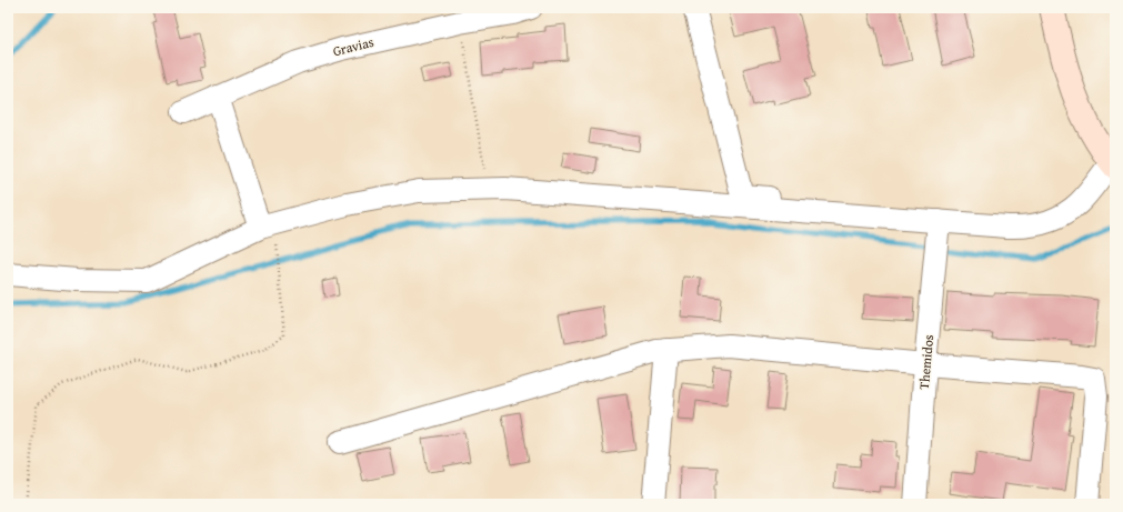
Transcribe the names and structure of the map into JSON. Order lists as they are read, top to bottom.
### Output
{
  "streets": {
    "street": ["Gravias", "Themidos"]
  }
}
